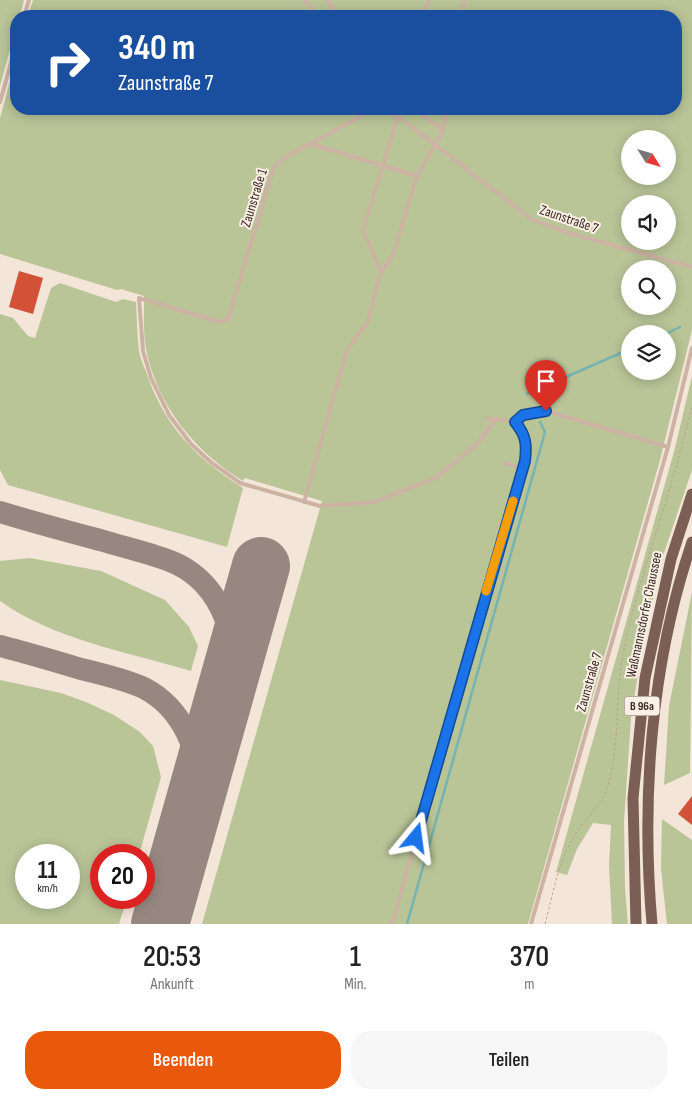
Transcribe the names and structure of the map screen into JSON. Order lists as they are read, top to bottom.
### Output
{
  "streets": {
    "main road": ["Waßmannsdorfer Chaussee", "B 96a"],
    "lane": ["Zaunstraße 1", "Zaunstraße 7"]
  },
  "crossings": [
    ["Zaunstraße 1", "Zaunstraße 7"]
  ],
  "north": "bottom right",
  "page": {
    "turn": ["340 m", "Zaunstraße 7"],
    "speed": "11 km/h",
    "limit": "20",
    "eta": [
      "20:53",
      "Ankunft",
      "1",
      "Min.",
      "370",
      "m"
    ],
    "buttons": ["Beenden", "Teilen"]
  }
}
